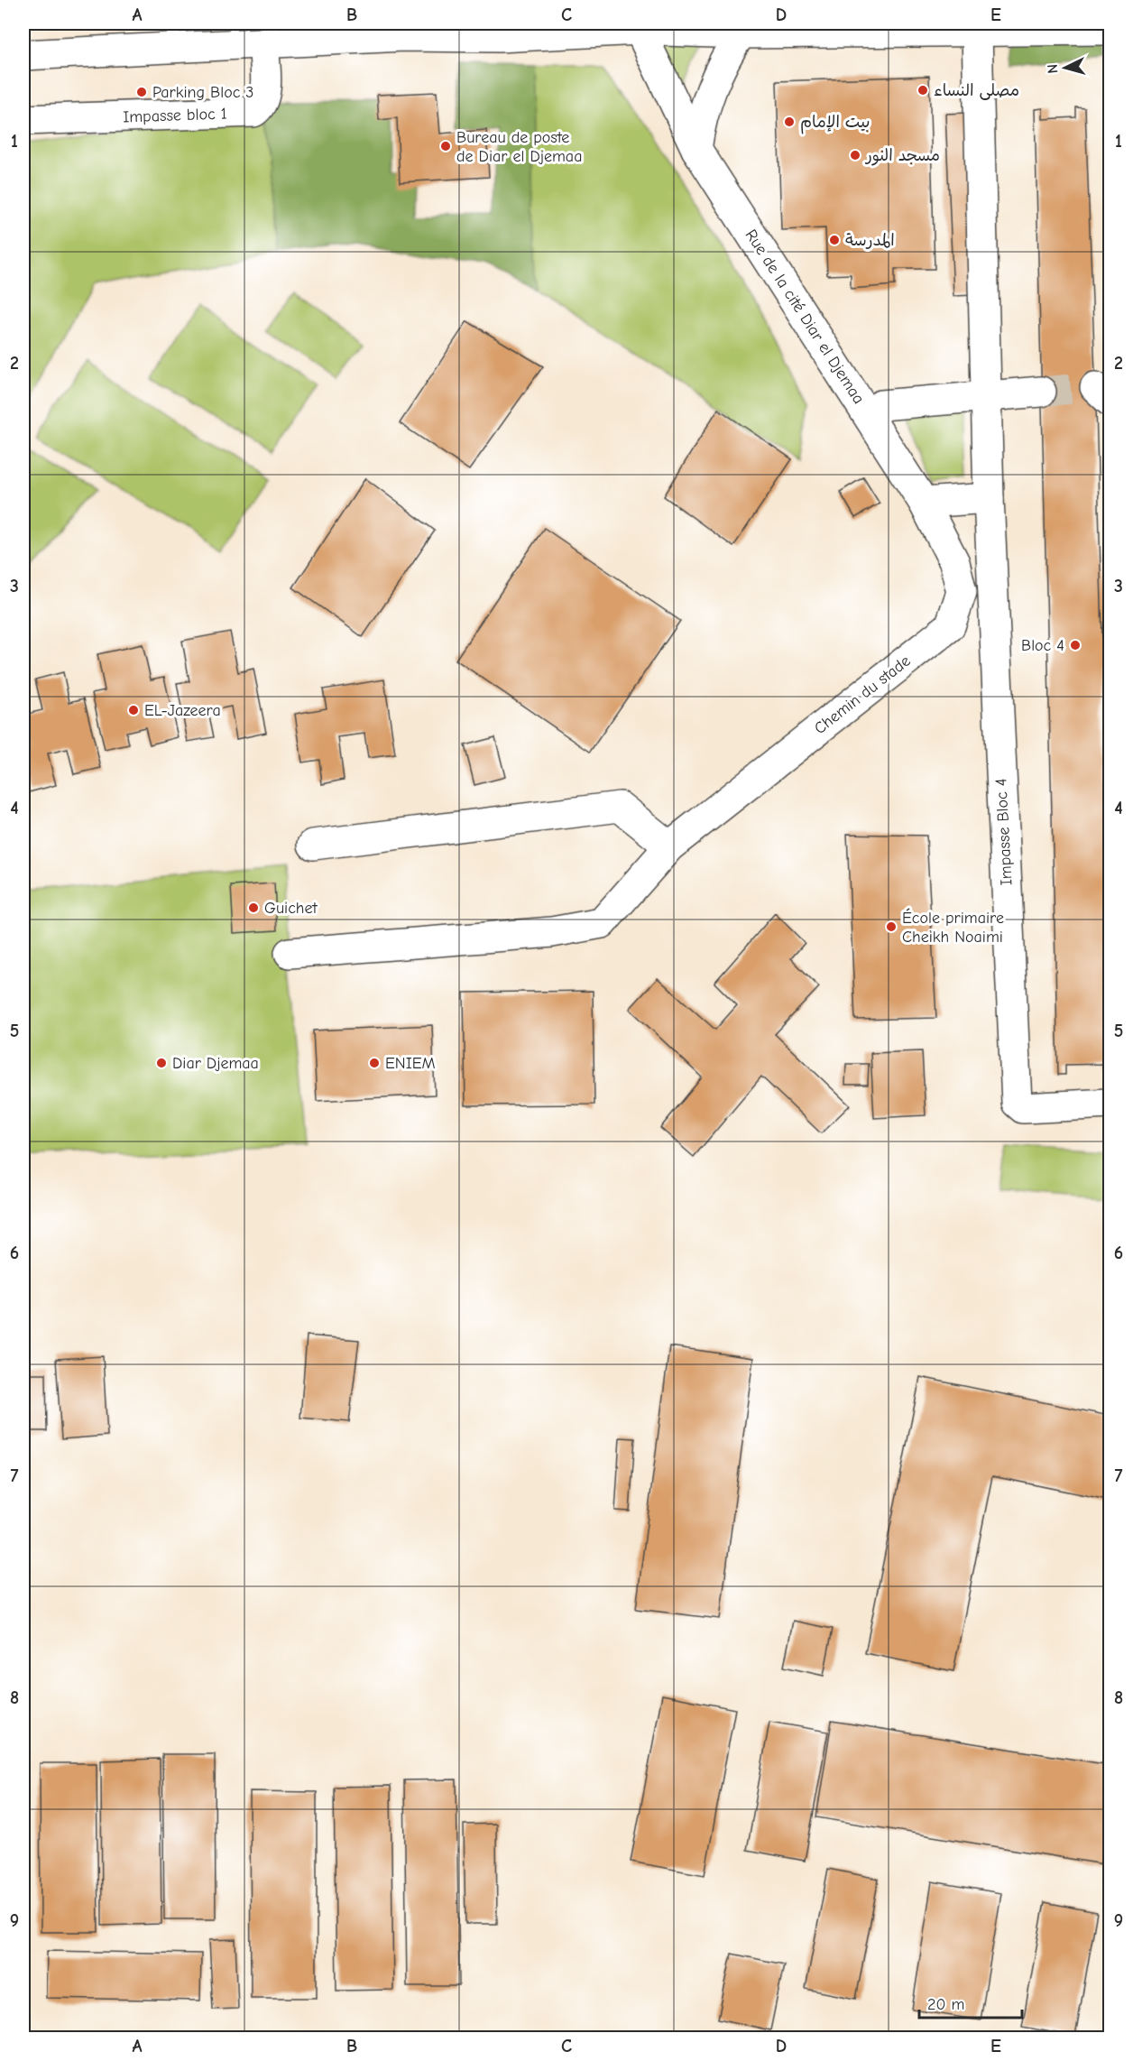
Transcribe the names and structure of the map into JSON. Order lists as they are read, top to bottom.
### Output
{
  "streets": {
    "street": [
      "Impasse bloc 1",
      "Rue de la cité Diar el Djemaa",
      "Chemin du stade",
      "Impasse Bloc 4"
    ]
  },
  "crossings": [
    ["Rue de la cité Diar el Djemaa", "Chemin du stade"],
    ["Rue de la cité Diar el Djemaa", "Impasse Bloc 4"]
  ],
  "places": [
    "مصلى النساء",
    "Parking Bloc 3",
    "بيت الإمام",
    "Bureau de poste de Diar el Djemaa",
    "مسجد النور",
    "المدرسة",
    "Bloc 4",
    "EL-Jazeera",
    "Guichet",
    "École primaire Cheikh Noaimi",
    "Diar Djemaa",
    "ENIEM"
  ],
  "scale_bar": "20 m",
  "north": "left",
  "grid": {
    "columns": [
      "A",
      "B",
      "C",
      "D",
      "E"
    ],
    "rows": [
      "1",
      "2",
      "3",
      "4",
      "5",
      "6",
      "7",
      "8",
      "9"
    ]
  }
}
